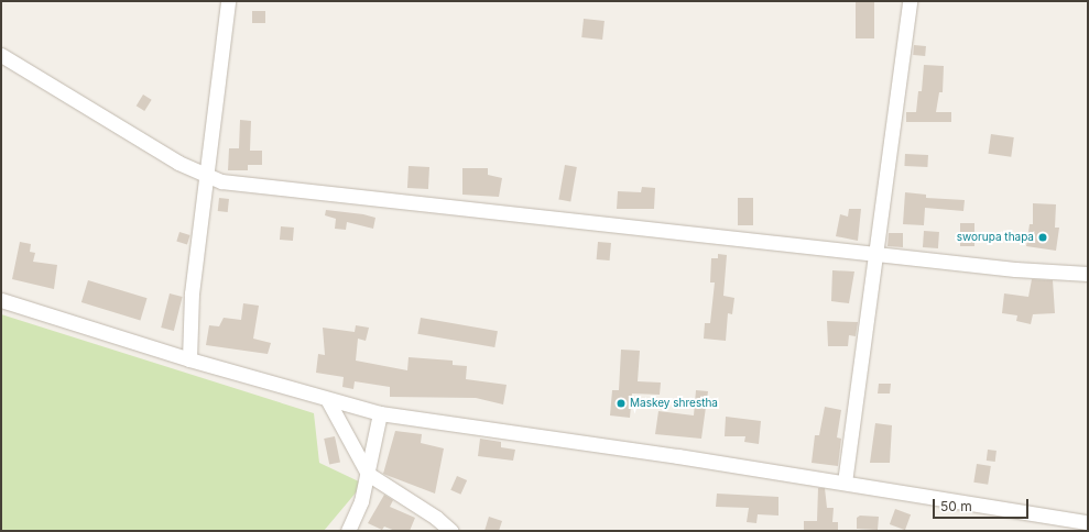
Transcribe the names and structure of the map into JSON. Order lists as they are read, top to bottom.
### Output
{
  "places": ["sworupa thapa", "Maskey shrestha"],
  "scale_bar": "50 m"
}
